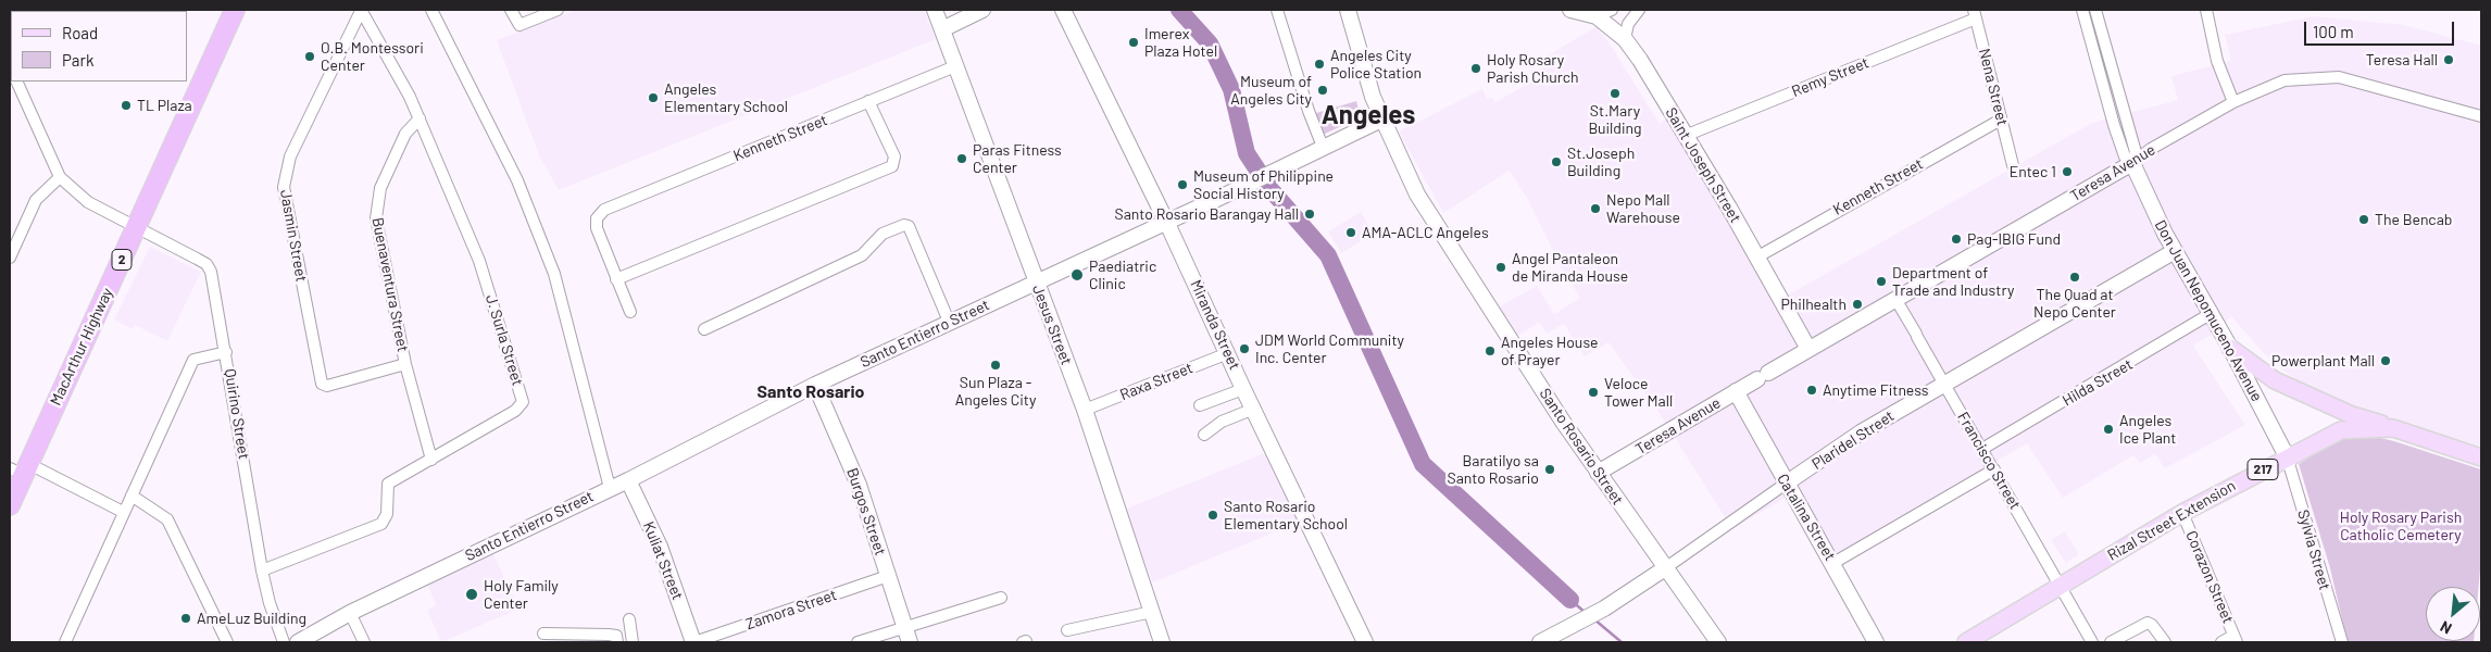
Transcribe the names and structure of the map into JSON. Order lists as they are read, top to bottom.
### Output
{
  "streets": {
    "highway": ["2", "MacArthur Highway"],
    "main road": ["217", "Rizal Street Extension"],
    "street": [
      "Remy Street",
      "Nena Street",
      "Kenneth Street",
      "Saint Joseph Street",
      "Teresa Avenue",
      "Jasmin Street",
      "Buenaventura Street",
      "Don Juan Nepomuceno Avenue",
      "Jesus Street",
      "Miranda Street",
      "Santo Entierro Street",
      "J. Surla Street",
      "Raxa Street",
      "Hilda Street",
      "Quirino Street",
      "Plaridel Street",
      "Santo Rosario Street",
      "Francisco Street",
      "Burgos Street",
      "Catalina Street",
      "Sylvia Street",
      "Kuliat Street",
      "Corazon Street",
      "Zamora Street"
    ]
  },
  "crossings": [
    ["Remy Street", "Nena Street"],
    ["Remy Street", "Saint Joseph Street"],
    ["Nena Street", "Kenneth Street"],
    ["Kenneth Street", "Saint Joseph Street"],
    ["Kenneth Street", "Jesus Street"],
    ["Saint Joseph Street", "Teresa Avenue"],
    ["Teresa Avenue", "Don Juan Nepomuceno Avenue"],
    ["Teresa Avenue", "Santo Rosario Street"],
    ["Teresa Avenue", "Francisco Street"],
    ["Teresa Avenue", "Catalina Street"],
    ["Jasmin Street", "Buenaventura Street"],
    ["Jasmin Street", "J. Surla Street"],
    ["Buenaventura Street", "J. Surla Street"],
    ["Don Juan Nepomuceno Avenue", "Hilda Street"],
    ["Don Juan Nepomuceno Avenue", "Plaridel Street"],
    ["Don Juan Nepomuceno Avenue", "Rizal Street Extension"],
    ["Don Juan Nepomuceno Avenue", "Sylvia Street"],
    ["Jesus Street", "Santo Entierro Street"],
    ["Jesus Street", "Raxa Street"],
    ["Miranda Street", "Santo Entierro Street"],
    ["Miranda Street", "Raxa Street"],
    ["Santo Entierro Street", "Santo Rosario Street"],
    ["Santo Entierro Street", "Burgos Street"],
    ["Santo Entierro Street", "Kuliat Street"],
    ["J. Surla Street", "Quirino Street"],
    ["MacArthur Highway", "Quirino Street"],
    ["Hilda Street", "Francisco Street"],
    ["Plaridel Street", "Santo Rosario Street"],
    ["Plaridel Street", "Francisco Street"],
    ["Plaridel Street", "Catalina Street"],
    ["Francisco Street", "Rizal Street Extension"],
    ["Burgos Street", "Zamora Street"],
    ["Rizal Street Extension", "Sylvia Street"],
    ["Rizal Street Extension", "Corazon Street"],
    ["Kuliat Street", "Zamora Street"]
  ],
  "districts": ["Angeles", "Santo Rosario"],
  "parks": ["Holy Rosary Parish Catholic Cemetery"],
  "places": [
    "Imerex Plaza Hotel",
    "O.B. Montessori Center",
    "Teresa Hall",
    "Angeles City Police Station",
    "Holy Rosary Parish Church",
    "Museum of Angeles City",
    "St.Mary Building",
    "Angeles Elementary School",
    "TL Plaza",
    "Paras Fitness Center",
    "St.Joseph Building",
    "Entec 1",
    "Museum of Philippine Social History",
    "Nepo Mall Warehouse",
    "Santo Rosario Barangay Hall",
    "The Bencab",
    "AMA-ACLC Angeles",
    "Pag-IBIG Fund",
    "Angel Pantaleon de Miranda House",
    "Paediatric Clinic",
    "The Quad at Nepo Center",
    "Department of Trade and Industry",
    "Philhealth",
    "JDM World Community Inc. Center",
    "Angeles House of Prayer",
    "Powerplant Mall",
    "Sun Plaza - Angeles City",
    "Anytime Fitness",
    "Veloce Tower Mall",
    "Angeles Ice Plant",
    "Baratilyo sa Santo Rosario",
    "Santo Rosario Elementary School",
    "Holy Family Center",
    "AmeLuz Building"
  ],
  "legend": ["Road", "Park"],
  "scale_bar": "100 m",
  "north": "bottom left"
}
